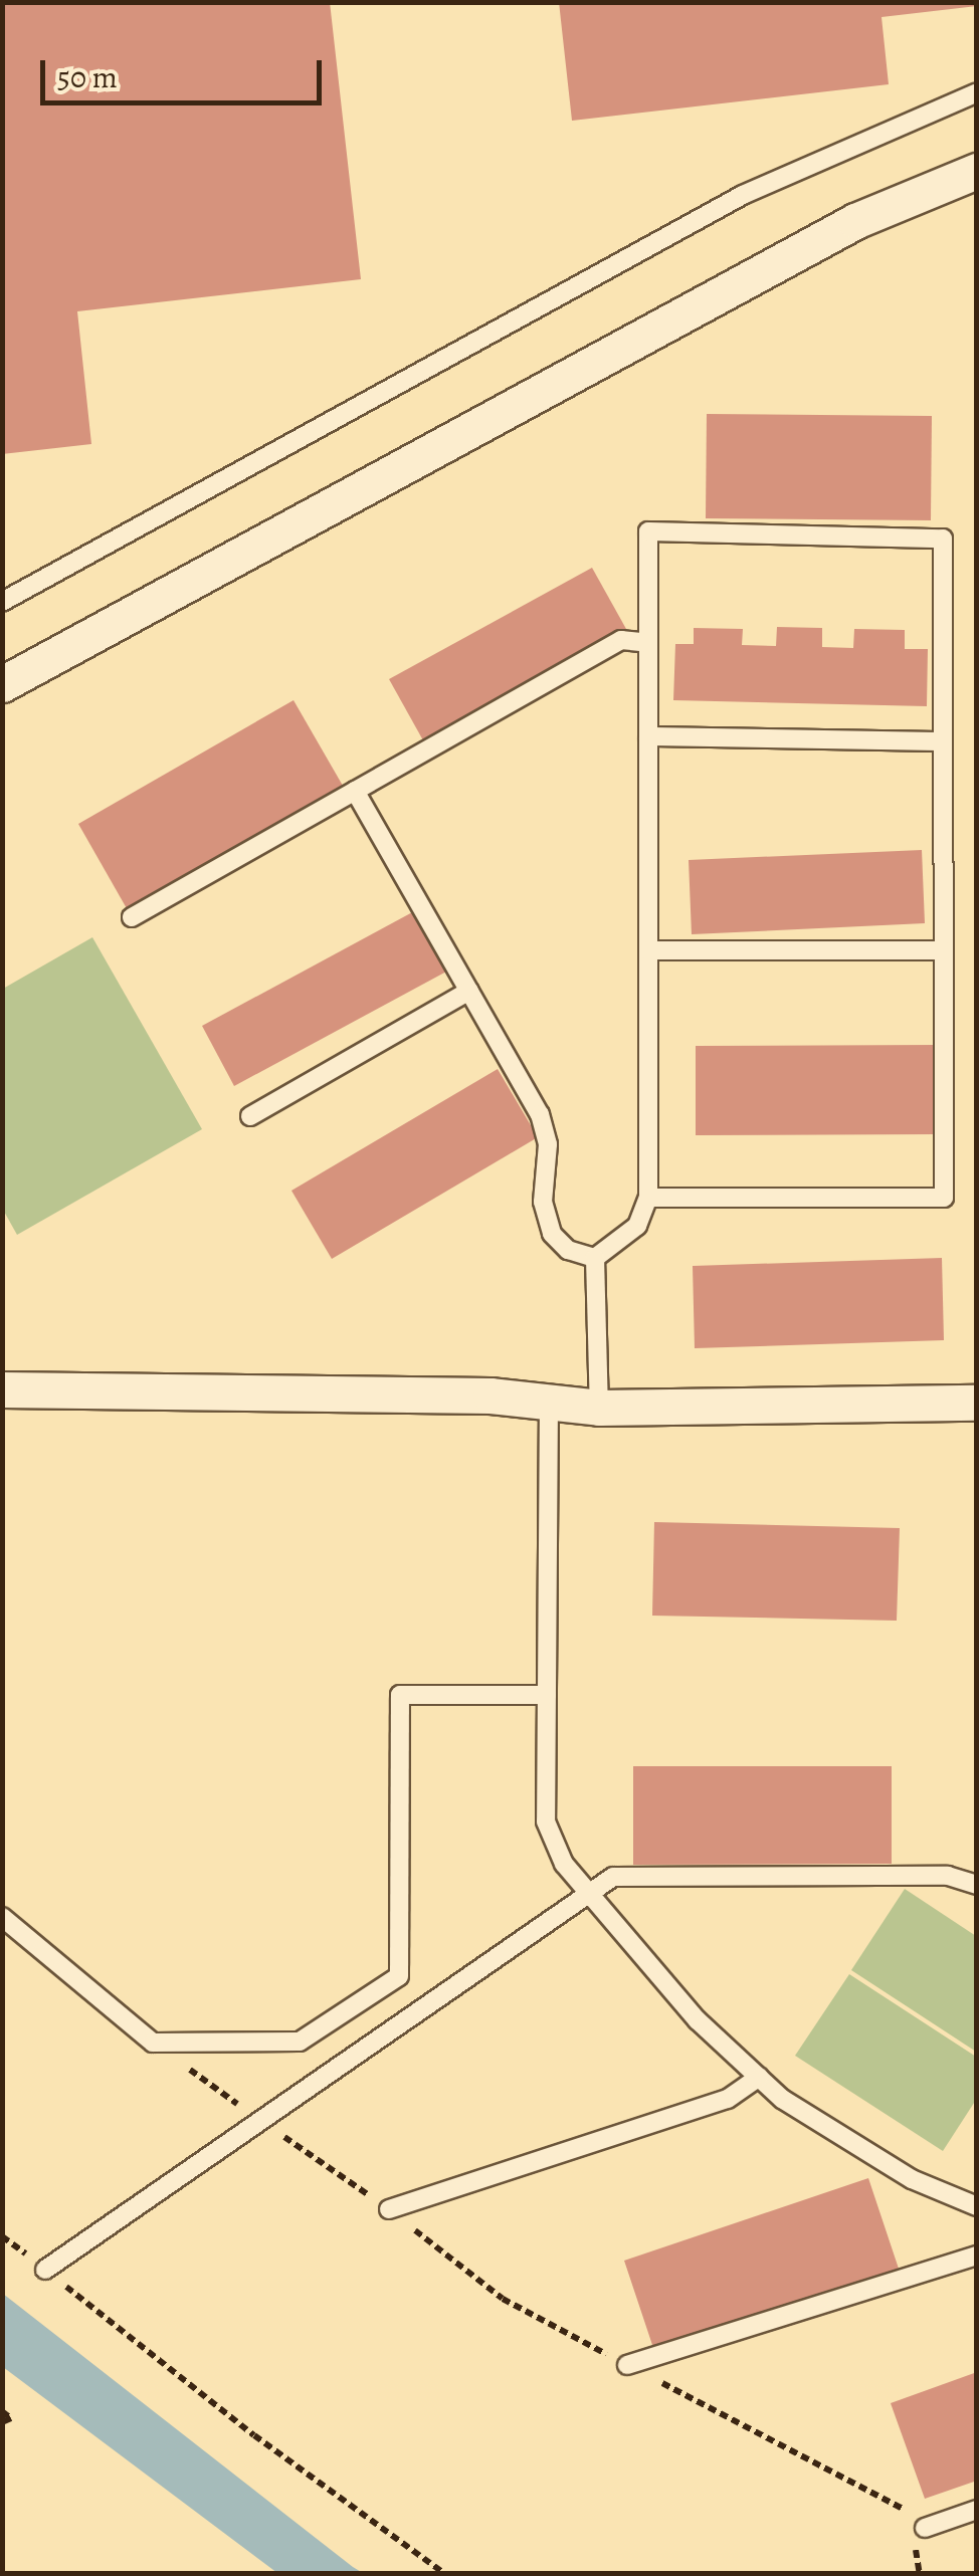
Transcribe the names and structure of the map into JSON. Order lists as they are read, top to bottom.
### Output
{
  "scale_bar": "50 m"
}
